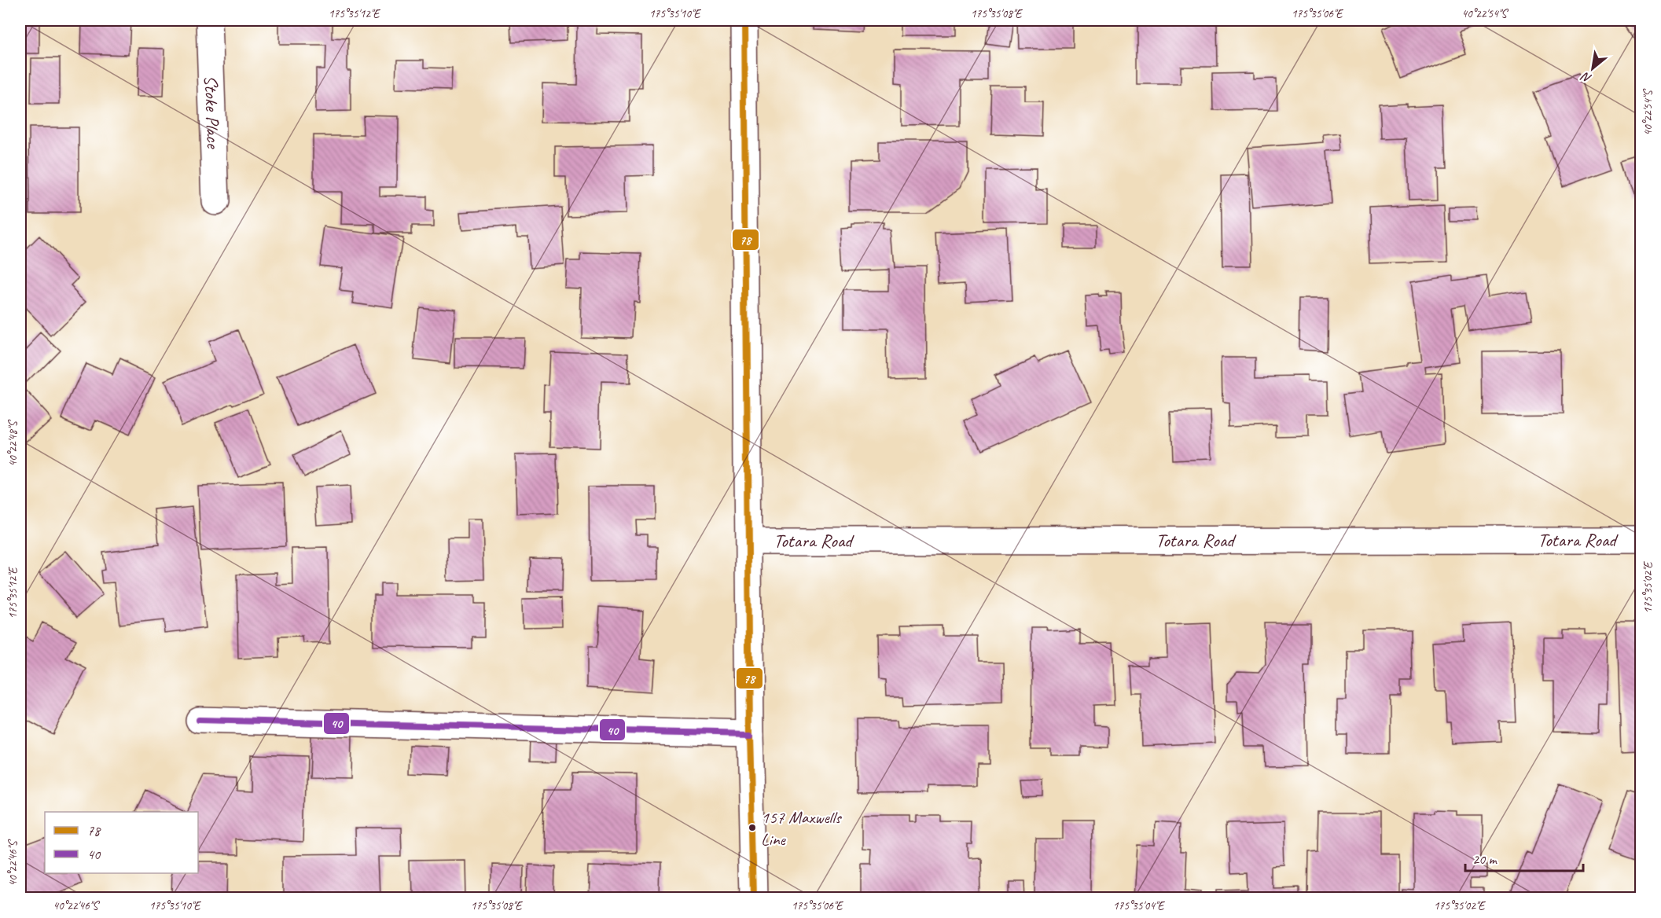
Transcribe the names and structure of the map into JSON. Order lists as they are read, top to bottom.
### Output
{
  "streets": {
    "street": ["Stoke Place", "Totara Road"]
  },
  "places": ["157 Maxwells Line"],
  "lines": ["transit line 78", "transit line 40"],
  "legend": ["78", "40"],
  "scale_bar": "20 m",
  "north": "bottom left",
  "coordinates": [
    "175°35'12\"E",
    "175°35'10\"E",
    "175°35'08\"E",
    "175°35'06\"E",
    "40°22'54\"S",
    "40°22'48\"S",
    "175°35'02\"E",
    "40°22'46\"S",
    "175°35'04\"E"
  ]
}
